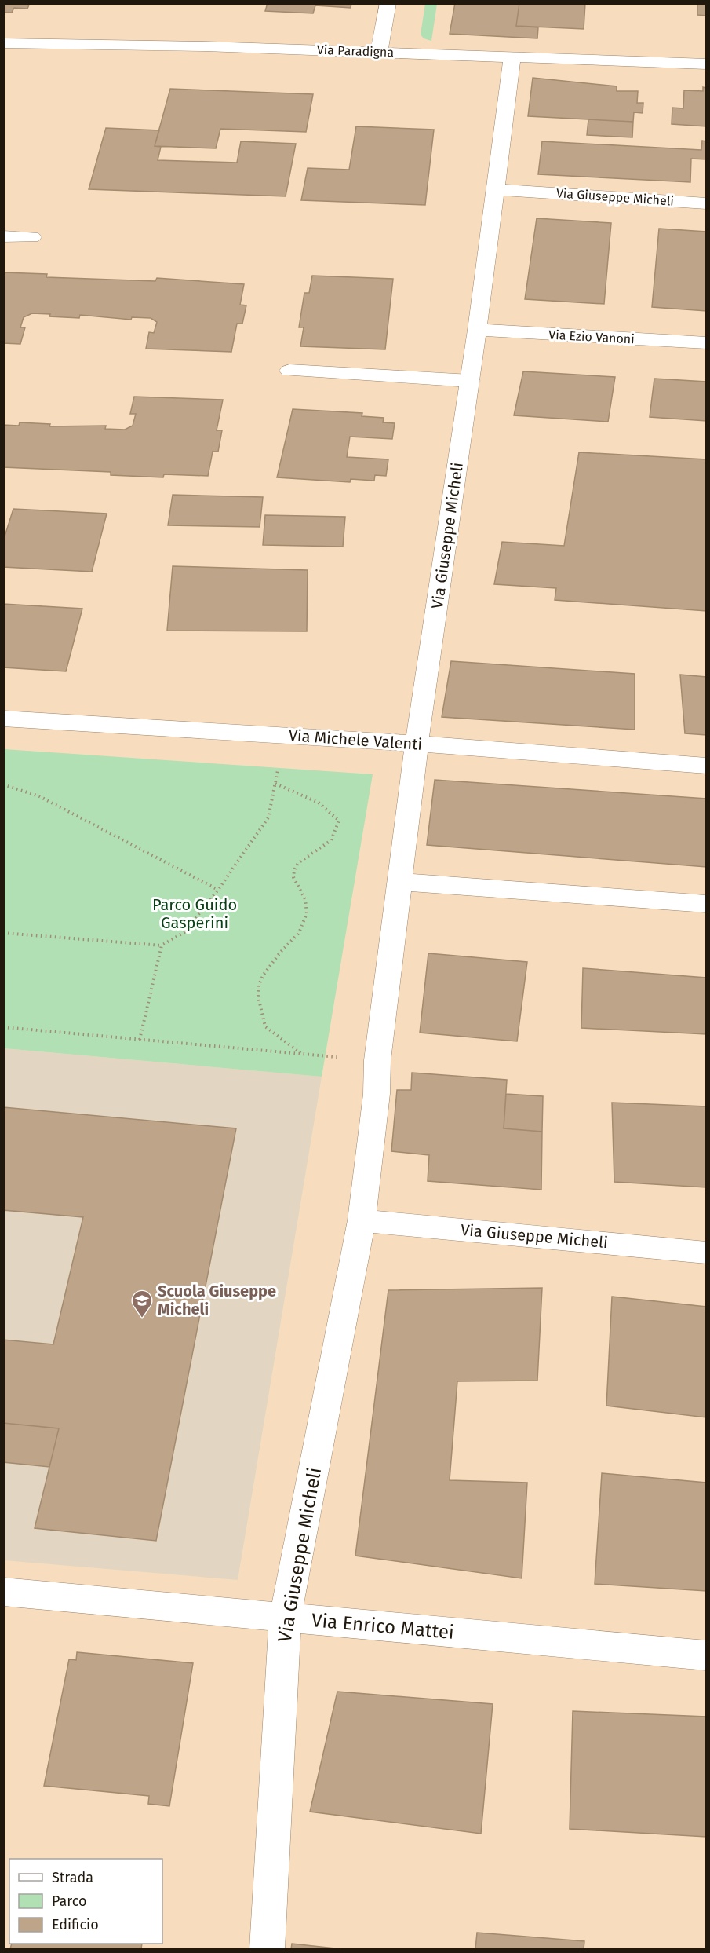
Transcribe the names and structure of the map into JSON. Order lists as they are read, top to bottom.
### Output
{
  "streets": {
    "street": [
      "Via Paradigna",
      "Via Giuseppe Micheli",
      "Via Ezio Vanoni",
      "Via Michele Valenti",
      "Via Enrico Mattei"
    ]
  },
  "crossings": [
    ["Via Paradigna", "Via Giuseppe Micheli"],
    ["Via Giuseppe Micheli", "Via Ezio Vanoni"],
    ["Via Giuseppe Micheli", "Via Michele Valenti"],
    ["Via Giuseppe Micheli", "Via Enrico Mattei"]
  ],
  "parks": ["Parco Guido Gasperini"],
  "places": {
    "school or university": ["Scuola Giuseppe Micheli"]
  },
  "legend": ["Strada", "Parco", "Edificio"]
}
